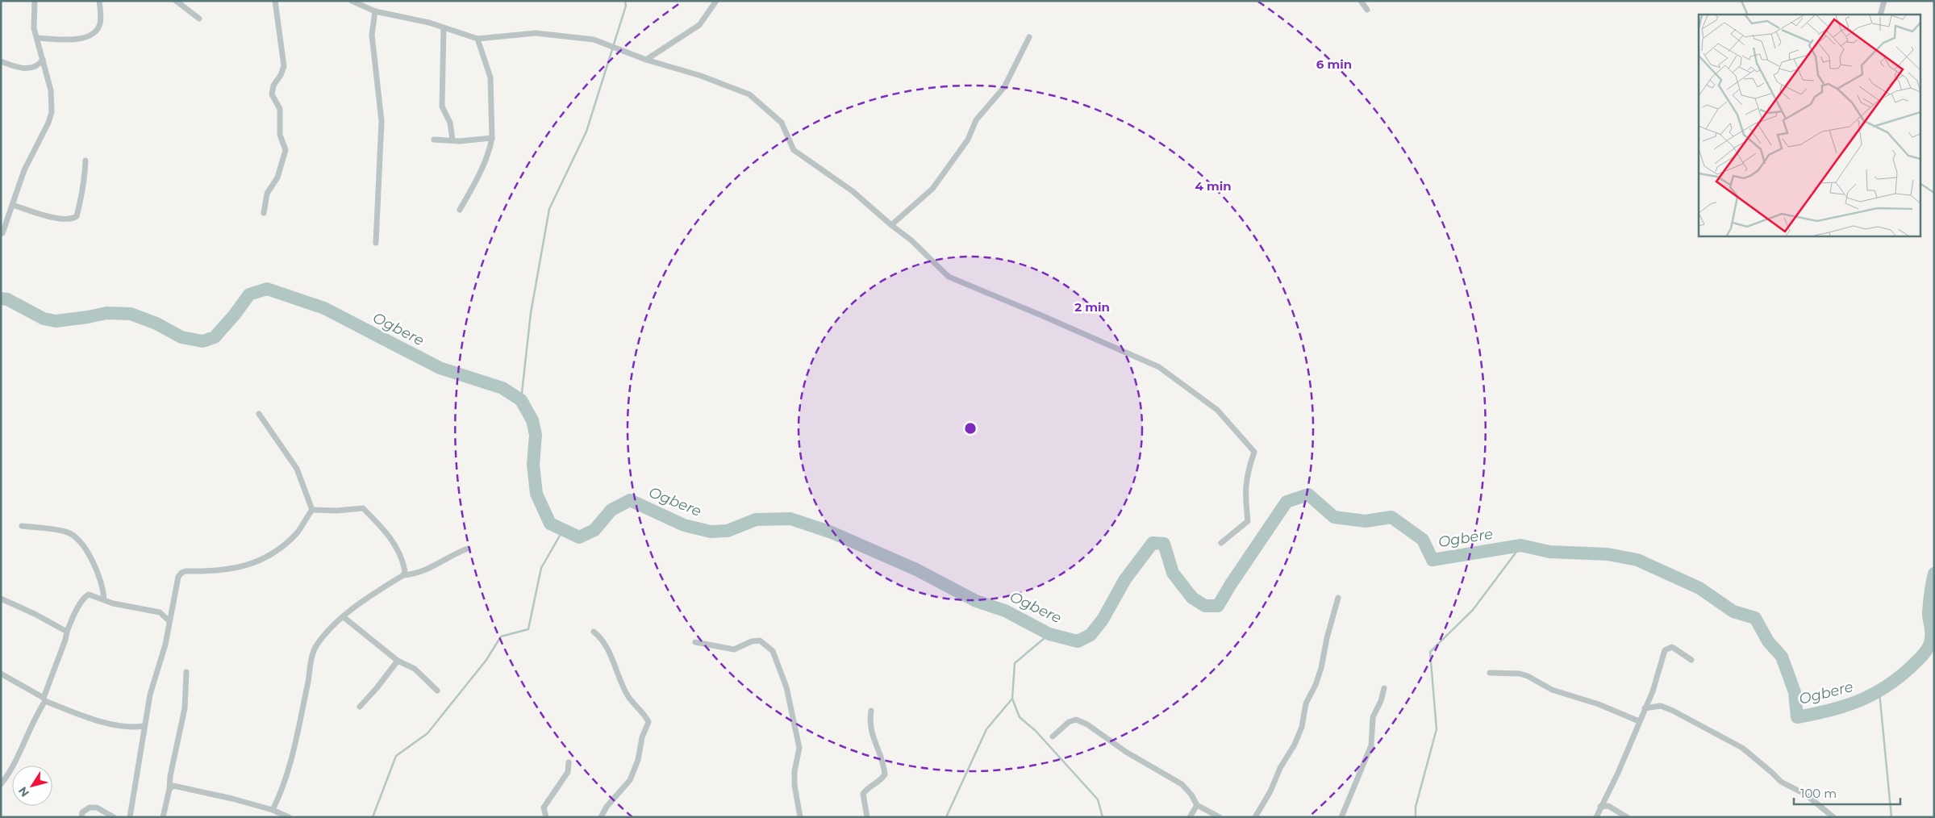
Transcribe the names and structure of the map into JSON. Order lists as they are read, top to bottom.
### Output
{
  "water": ["Ogbere"],
  "scale_bar": "100 m",
  "north": "bottom left",
  "rings": ["6 min", "4 min", "2 min"]
}
